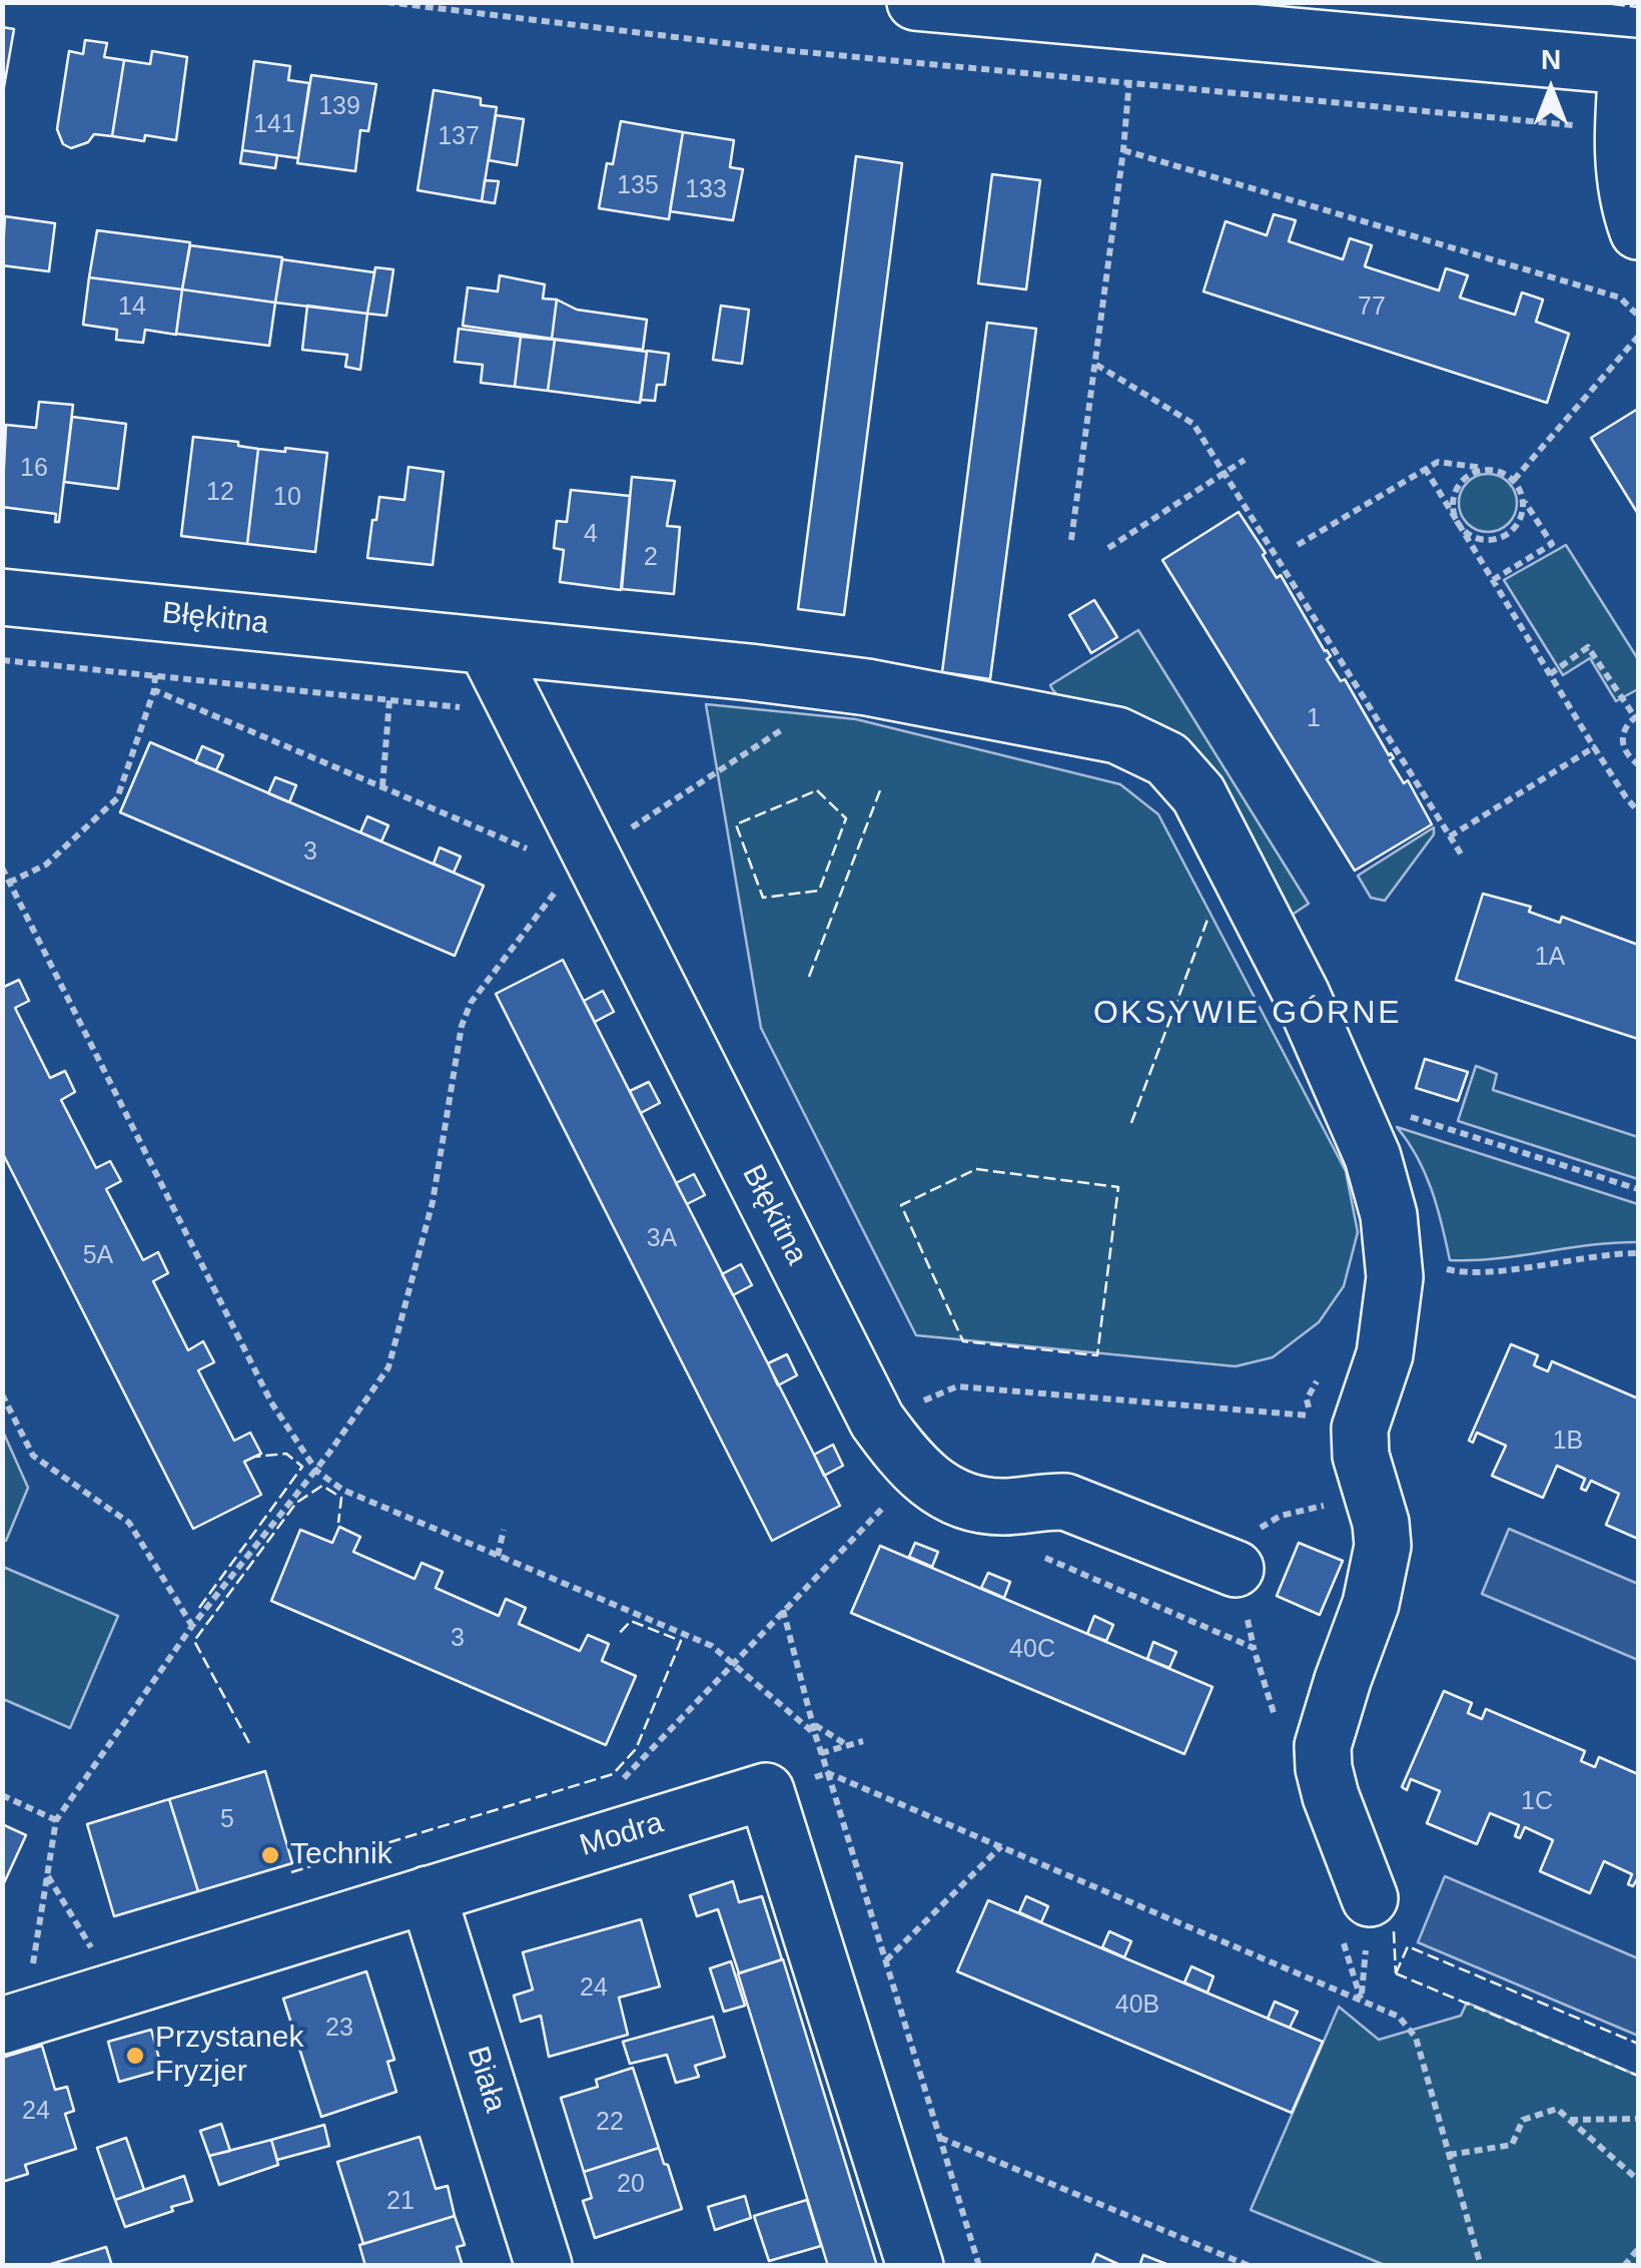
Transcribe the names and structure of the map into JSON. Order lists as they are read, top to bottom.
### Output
{
  "streets": {
    "street": ["Błękitna", "Modra", "Biała"]
  },
  "crossings": [
    ["Modra", "Biała"]
  ],
  "districts": ["OKSYWIE GÓRNE"],
  "places": ["Technik", "Przystanek Fryzjer"],
  "house_numbers": [
    "139",
    "141",
    "137",
    "135",
    "133",
    "14",
    "77",
    "16",
    "12",
    "10",
    "4",
    "2",
    "1",
    "3",
    "1A",
    "3A",
    "5A",
    "1B",
    "3",
    "40C",
    "1C",
    "5",
    "24",
    "40B",
    "23",
    "24",
    "22",
    "20",
    "21"
  ],
  "north": "top"
}
